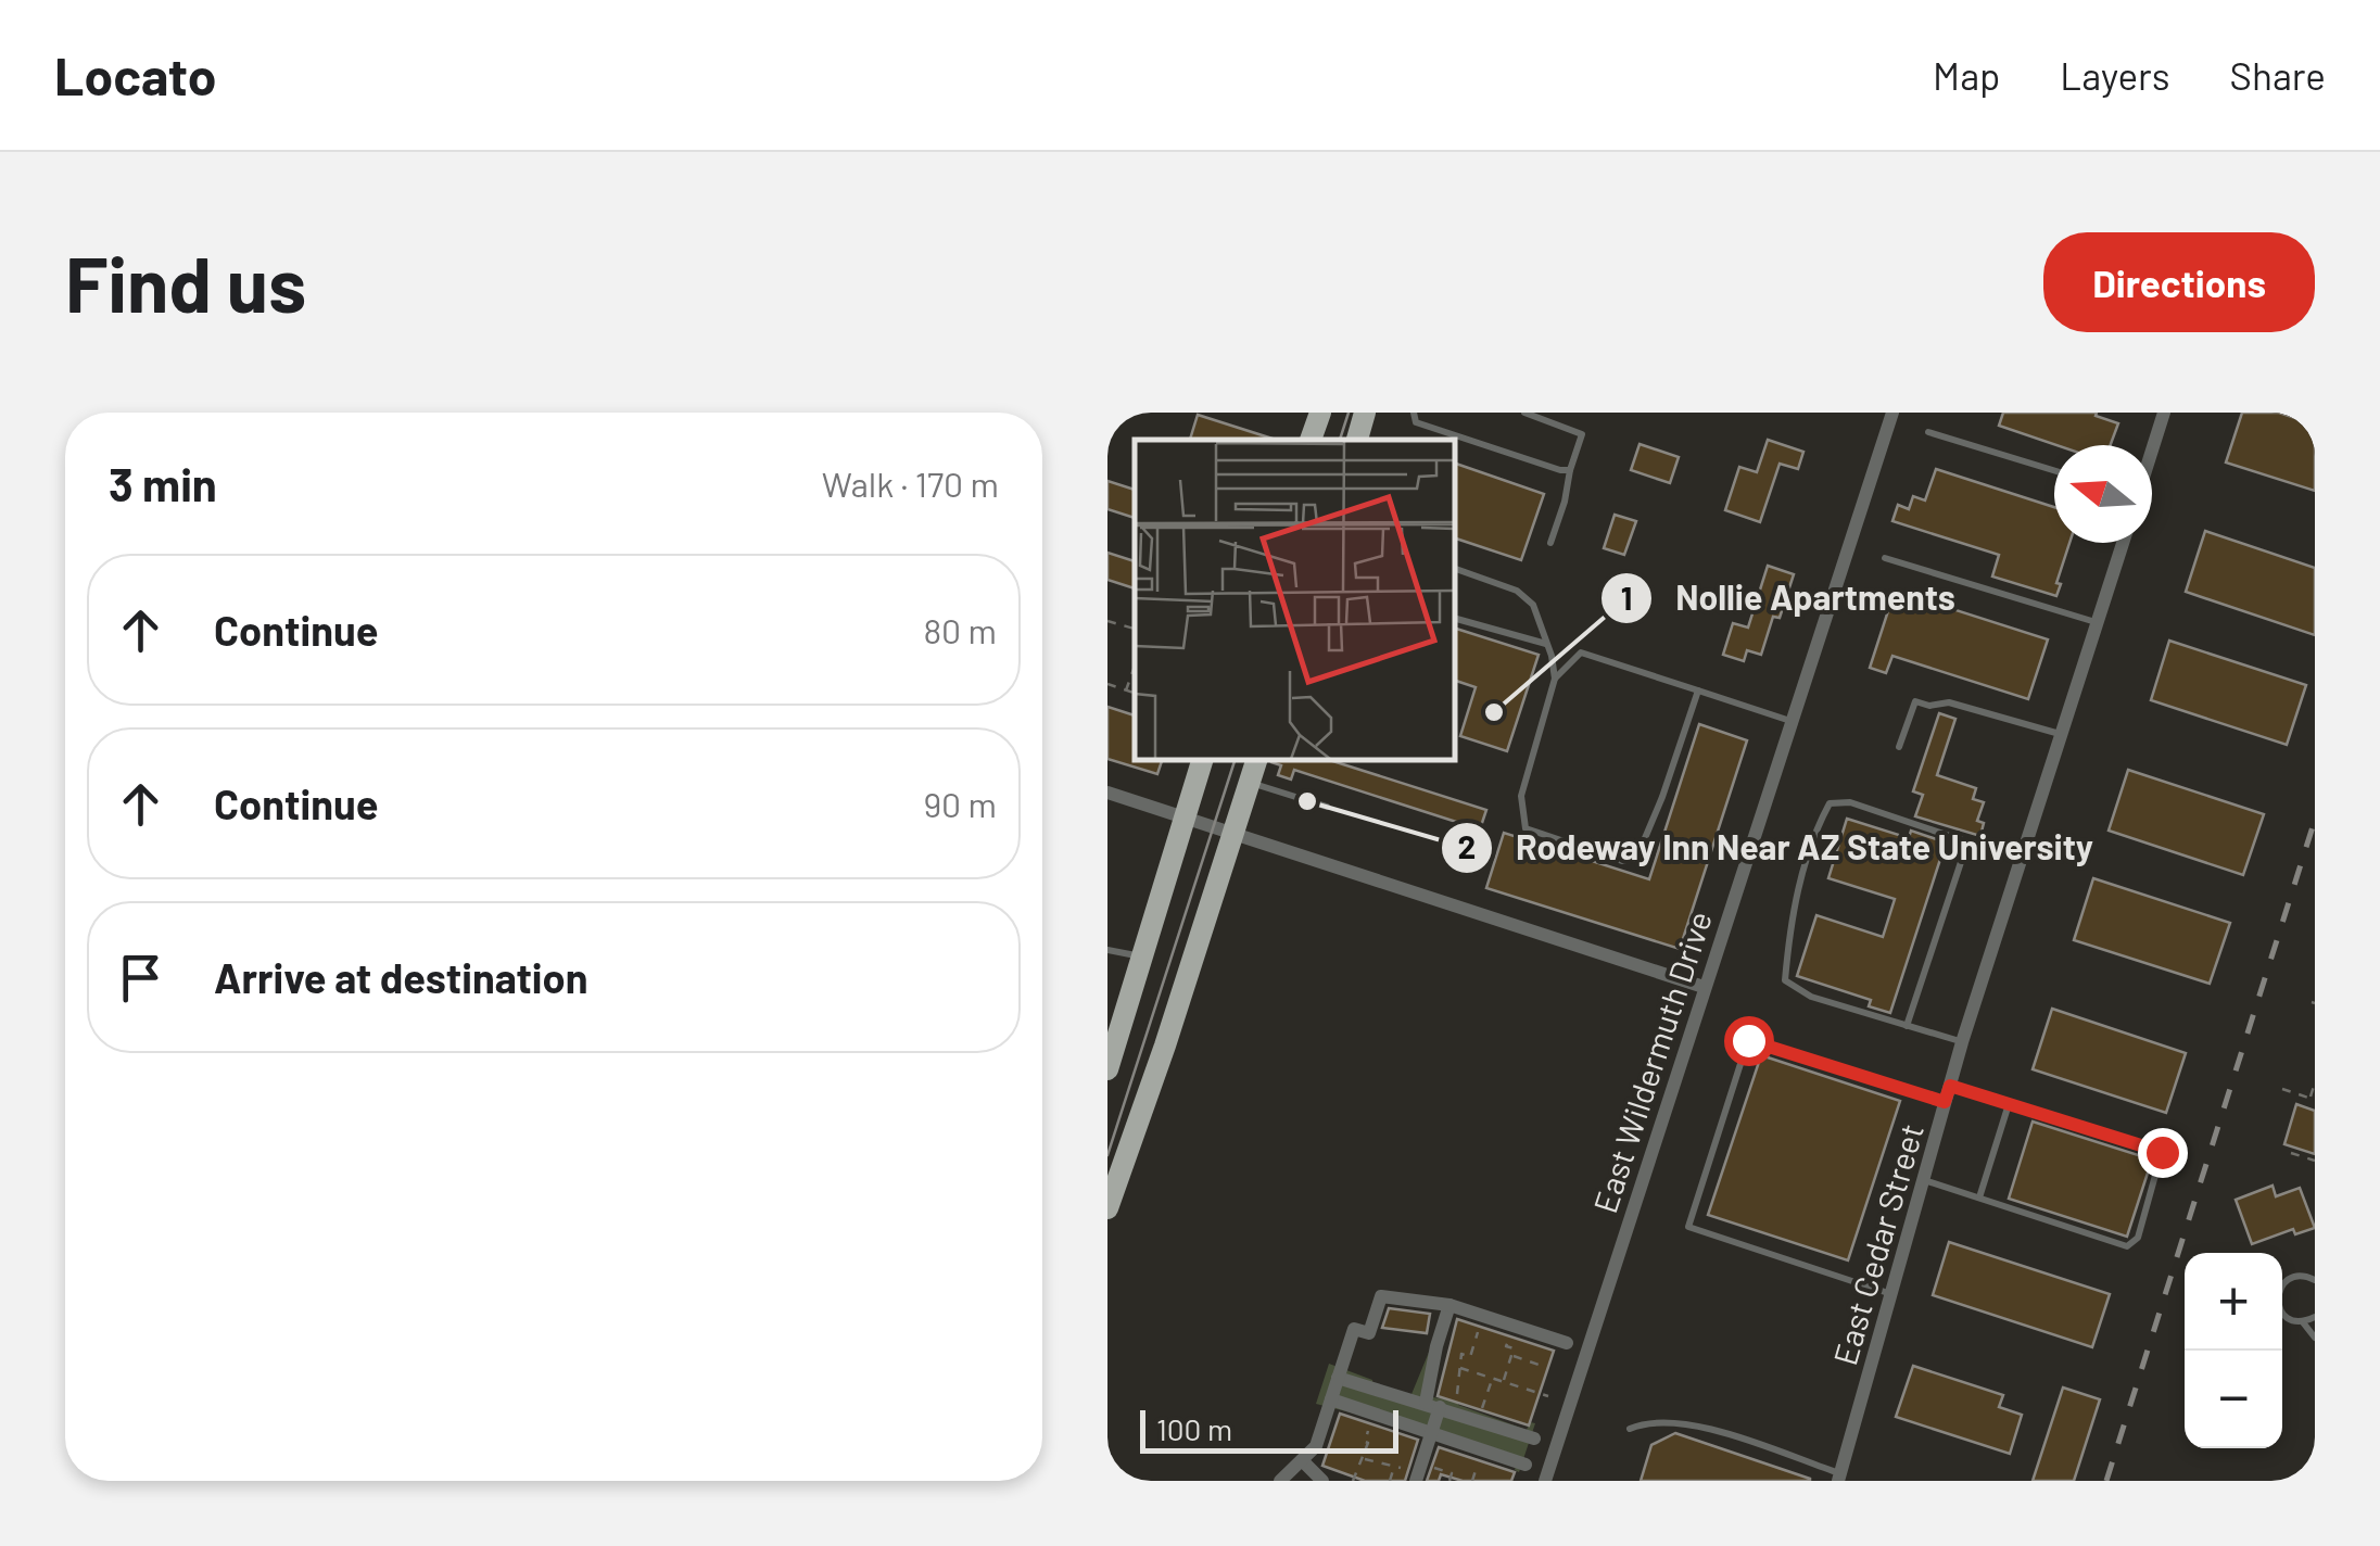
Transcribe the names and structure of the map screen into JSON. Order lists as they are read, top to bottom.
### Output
{
  "streets": {
    "street": ["East Wildermuth Drive", "East Cedar Street"]
  },
  "places": ["Nollie Apartments", "Rodeway Inn Near AZ State University"],
  "scale_bar": "100 m",
  "north": "left",
  "page": {
    "header": "Locato",
    "nav": ["Map", "Layers", "Share"],
    "buttons": "Directions",
    "title": "Find us",
    "heading": ["3 min", "Walk · 170 m"],
    "list": [
      ["Continue", "80 m"],
      ["Continue", "90 m"],
      "Arrive at destination"
    ],
    "map_buttons": ["+", "−"],
    "scale": "100 m"
  }
}
